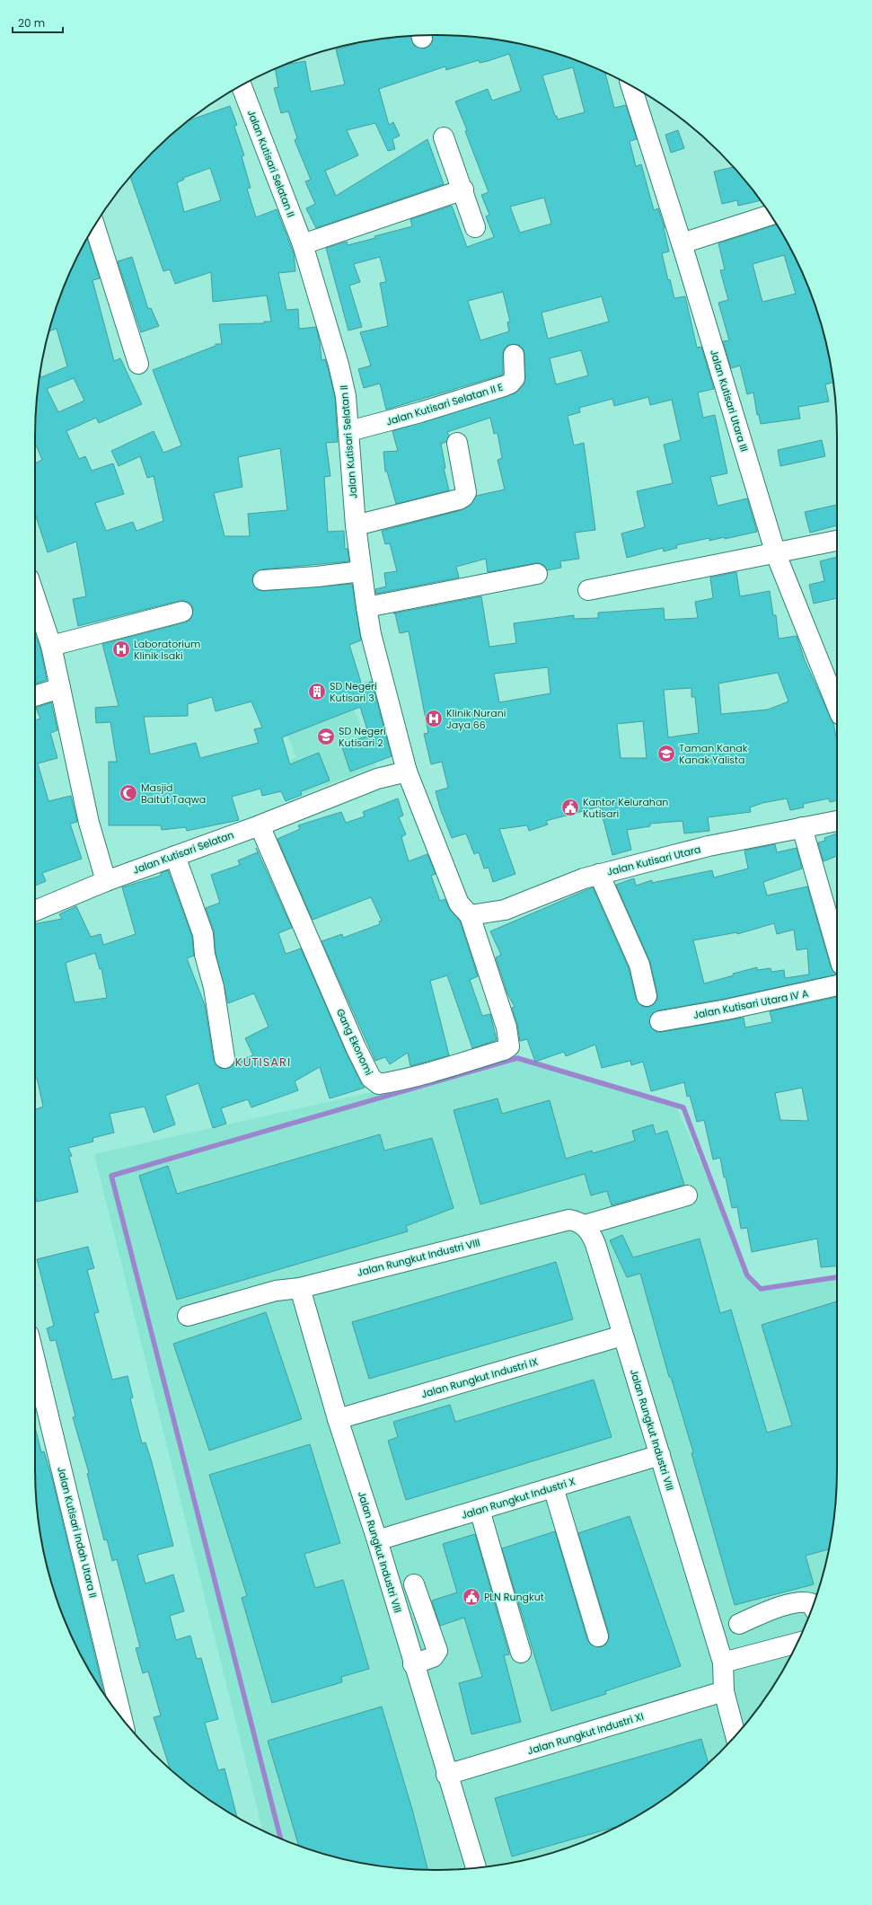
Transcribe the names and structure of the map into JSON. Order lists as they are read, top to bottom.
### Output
{
  "streets": {
    "street": [
      "Jalan Kutisari Selatan II",
      "Jalan Kutisari Utara III",
      "Jalan Kutisari Selatan II E",
      "Jalan Kutisari Selatan",
      "Jalan Kutisari Utara",
      "Jalan Kutisari Utara IV A",
      "Gang Ekonomi",
      "Jalan Rungkut Industri VIII",
      "Jalan Rungkut Industri IX",
      "Jalan Rungkut Industri X",
      "Jalan Kutisari Indah Utara II",
      "Jalan Rungkut Industri XI"
    ]
  },
  "crossings": [
    ["Jalan Kutisari Selatan II", "Jalan Kutisari Selatan II E"],
    ["Jalan Kutisari Selatan II", "Jalan Kutisari Selatan"],
    ["Jalan Kutisari Selatan", "Gang Ekonomi"],
    ["Jalan Kutisari Utara", "Gang Ekonomi"],
    ["Jalan Rungkut Industri VIII", "Jalan Rungkut Industri IX"],
    ["Jalan Rungkut Industri VIII", "Jalan Rungkut Industri X"],
    ["Jalan Rungkut Industri VIII", "Jalan Rungkut Industri XI"]
  ],
  "districts": ["KUTISARI"],
  "places": {
    "hospital": ["Laboratorium Klinik Isaki", "Klinik Nurani Jaya 66"],
    "building": ["SD Negeri Kutisari 3"],
    "school or university": ["SD Negeri Kutisari 2", "Taman Kanak Kanak Yalista"],
    "mosque": ["Masjid Baitut Taqwa"],
    "public building": ["Kantor Kelurahan Kutisari", "PLN Rungkut"]
  },
  "scale_bar": "20 m"
}
